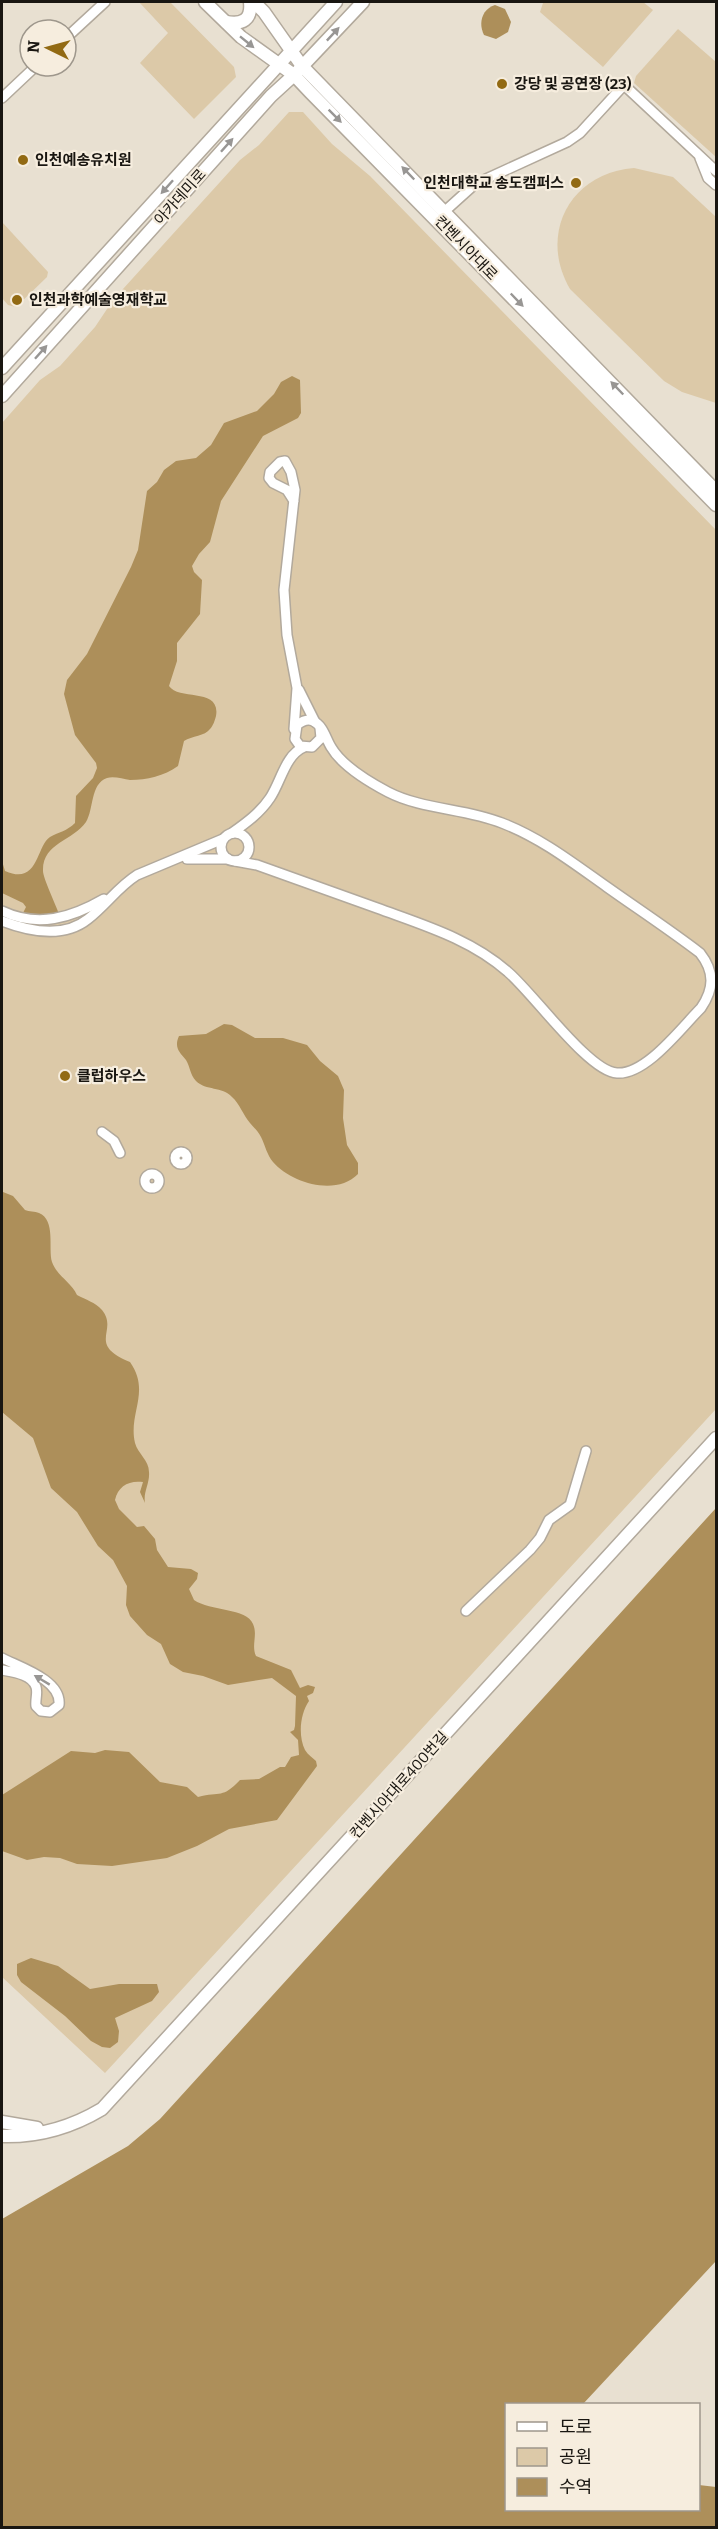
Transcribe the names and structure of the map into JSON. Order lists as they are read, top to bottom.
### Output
{
  "streets": {
    "main road": ["아카데미로", "컨벤시아대로", "컨벤시아대로400번길"]
  },
  "crossings": [
    ["아카데미로", "컨벤시아대로"]
  ],
  "places": [
    "강당 및 공연장 (23)",
    "인천예송유치원",
    "인천대학교 송도캠퍼스",
    "인천과학예술영재학교",
    "클럽하우스"
  ],
  "legend": ["도로", "공원", "수역"],
  "north": "left"
}
